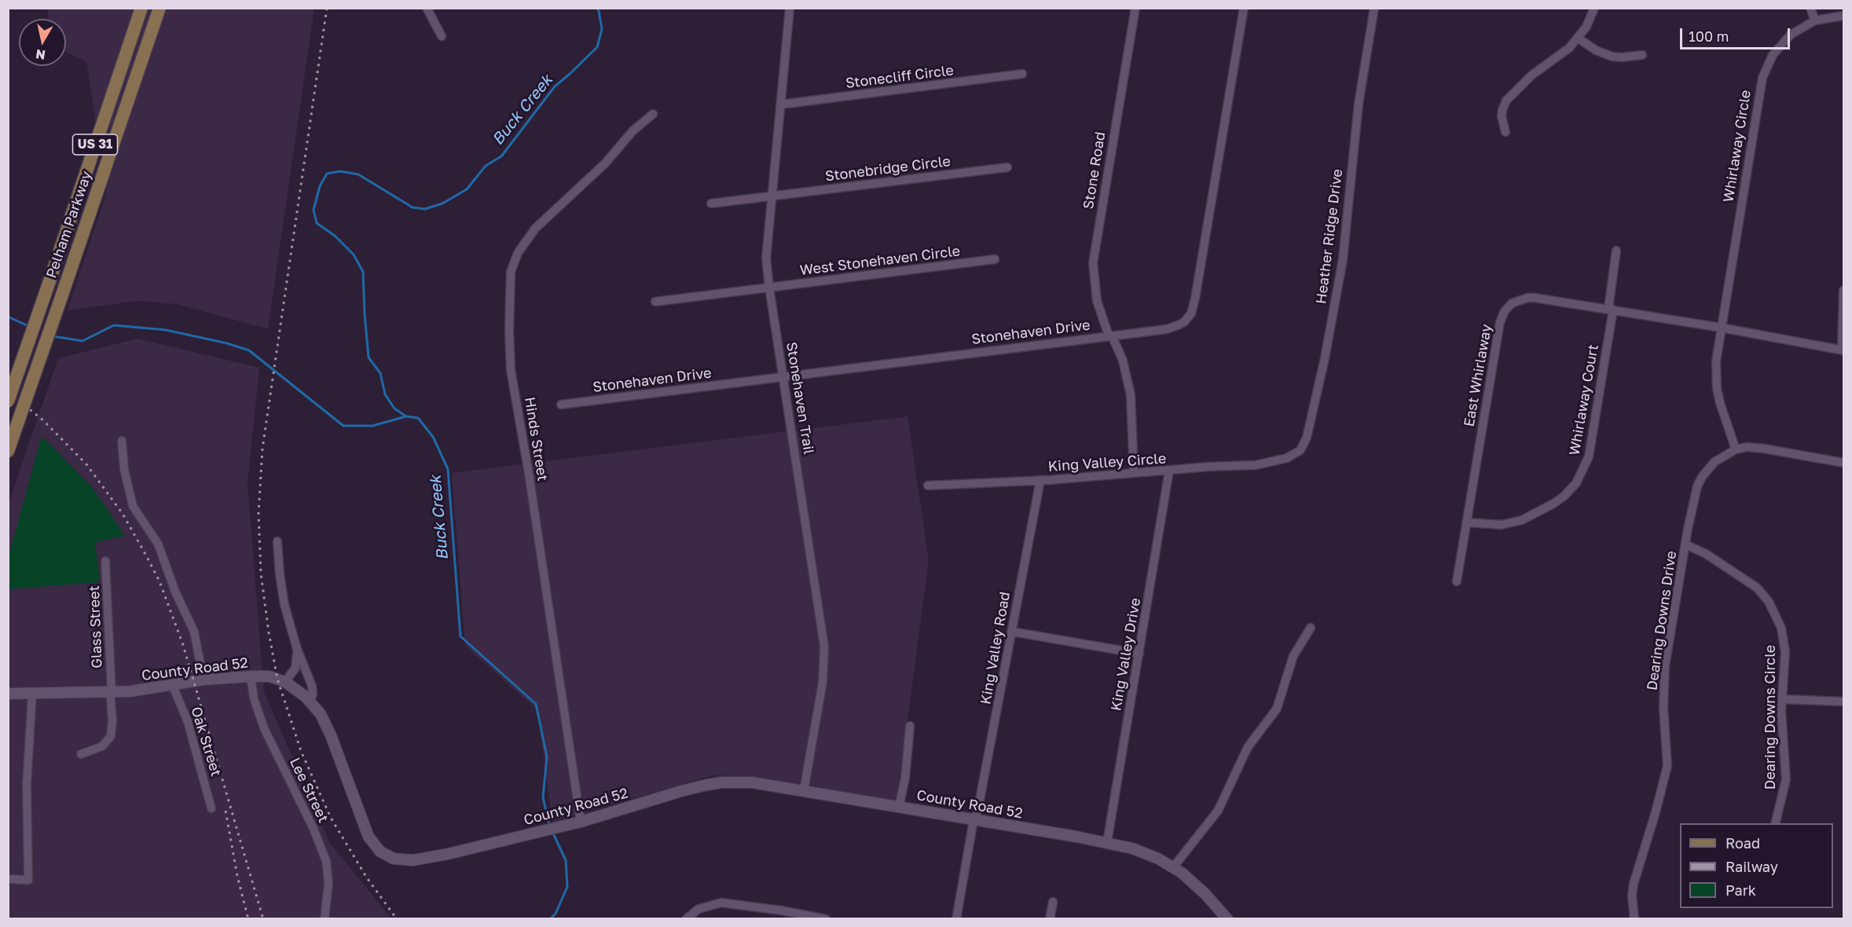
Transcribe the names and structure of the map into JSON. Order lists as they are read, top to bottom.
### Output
{
  "streets": {
    "main road": ["US 31", "Pelham Parkway"],
    "street": [
      "Stonecliff Circle",
      "Whirlaway Circle",
      "Stonebridge Circle",
      "Stone Road",
      "Heather Ridge Drive",
      "West Stonehaven Circle",
      "Stonehaven Drive",
      "East Whirlaway",
      "Stonehaven Trail",
      "Whirlaway Court",
      "Hinds Street",
      "King Valley Circle",
      "Dearing Downs Drive",
      "Glass Street",
      "King Valley Road",
      "King Valley Drive",
      "County Road 52",
      "Dearing Downs Circle",
      "Oak Street",
      "Lee Street"
    ]
  },
  "crossings": [
    ["Stonecliff Circle", "Stonehaven Trail"],
    ["Whirlaway Circle", "East Whirlaway"],
    ["Whirlaway Circle", "Dearing Downs Drive"],
    ["Stonebridge Circle", "Stonehaven Trail"],
    ["Stone Road", "Stonehaven Drive"],
    ["Stone Road", "King Valley Circle"],
    ["Heather Ridge Drive", "King Valley Circle"],
    ["West Stonehaven Circle", "Stonehaven Trail"],
    ["Stonehaven Drive", "Stonehaven Trail"],
    ["East Whirlaway", "Whirlaway Court"],
    ["Stonehaven Trail", "County Road 52"],
    ["Hinds Street", "County Road 52"],
    ["King Valley Circle", "King Valley Road"],
    ["King Valley Circle", "King Valley Drive"],
    ["Dearing Downs Drive", "Dearing Downs Circle"],
    ["Glass Street", "County Road 52"],
    ["King Valley Road", "County Road 52"],
    ["King Valley Drive", "County Road 52"],
    ["County Road 52", "Oak Street"],
    ["County Road 52", "Lee Street"]
  ],
  "water": ["Buck Creek"],
  "legend": ["Road", "Railway", "Park"],
  "scale_bar": "100 m",
  "north": "bottom"
}
